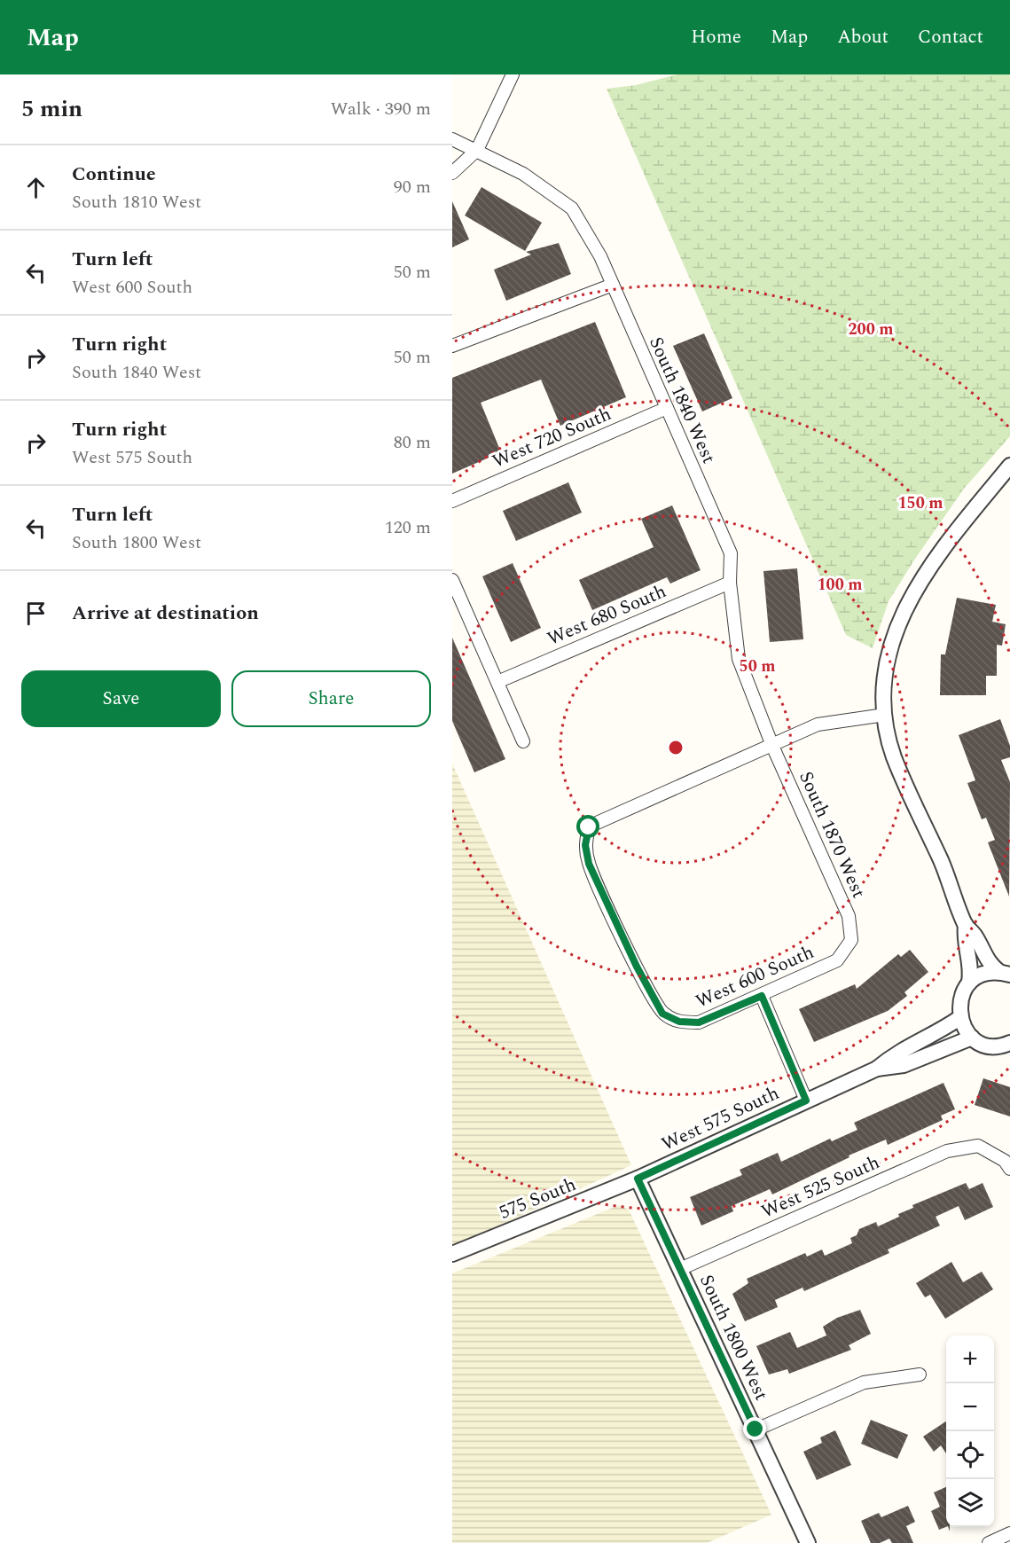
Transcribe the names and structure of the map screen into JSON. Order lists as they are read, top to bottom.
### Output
{
  "streets": {
    "street": [
      "South 1840 West",
      "West 720 South",
      "West 680 South",
      "South 1870 West",
      "West 600 South",
      "West 575 South",
      "West 525 South",
      "575 South",
      "South 1800 West"
    ]
  },
  "crossings": [
    ["South 1840 West", "West 720 South"],
    ["South 1840 West", "West 680 South"],
    ["South 1840 West", "South 1870 West"],
    ["South 1840 West", "West 600 South"],
    ["South 1870 West", "West 600 South"],
    ["West 575 South", "575 South"],
    ["West 575 South", "South 1800 West"],
    ["West 525 South", "South 1800 West"],
    ["575 South", "South 1800 West"]
  ],
  "page": {
    "header": "Map",
    "nav": [
      "Home",
      "Map",
      "About",
      "Contact"
    ],
    "heading": ["5 min", "Walk · 390 m"],
    "list": [
      ["Continue", "South 1810 West", "90 m"],
      ["Turn left", "West 600 South", "50 m"],
      ["Turn right", "South 1840 West", "50 m"],
      ["Turn right", "West 575 South", "80 m"],
      ["Turn left", "South 1800 West", "120 m"],
      "Arrive at destination"
    ],
    "buttons": ["Save", "Share"],
    "map_buttons": ["+", "−"]
  },
  "rings": [
    "200 m",
    "150 m",
    "100 m",
    "50 m"
  ]
}
